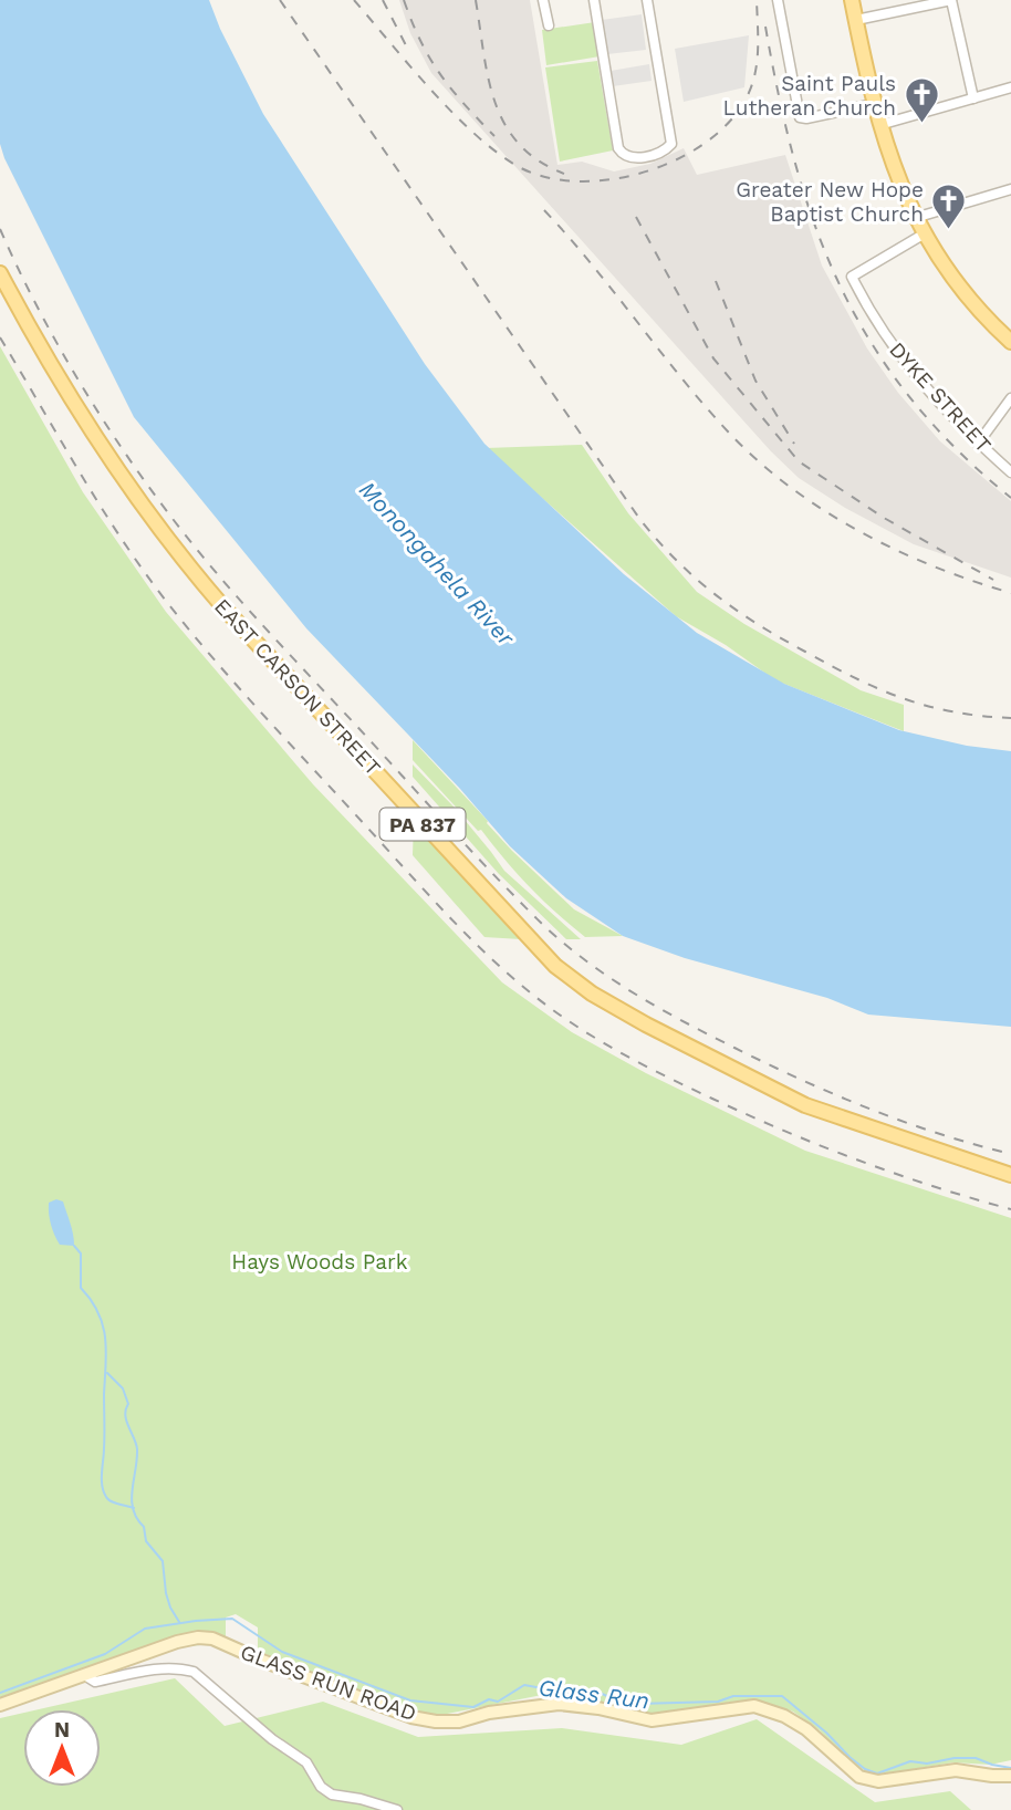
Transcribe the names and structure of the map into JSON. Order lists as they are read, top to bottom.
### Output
{
  "streets": {
    "main road": ["EAST CARSON STREET", "PA 837", "GLASS RUN ROAD"],
    "street": ["DYKE STREET"]
  },
  "water": ["Monongahela River", "Glass Run"],
  "parks": ["Hays Woods Park"],
  "places": {
    "church": ["Saint Pauls Lutheran Church", "Greater New Hope Baptist Church"]
  },
  "north": "top"
}
